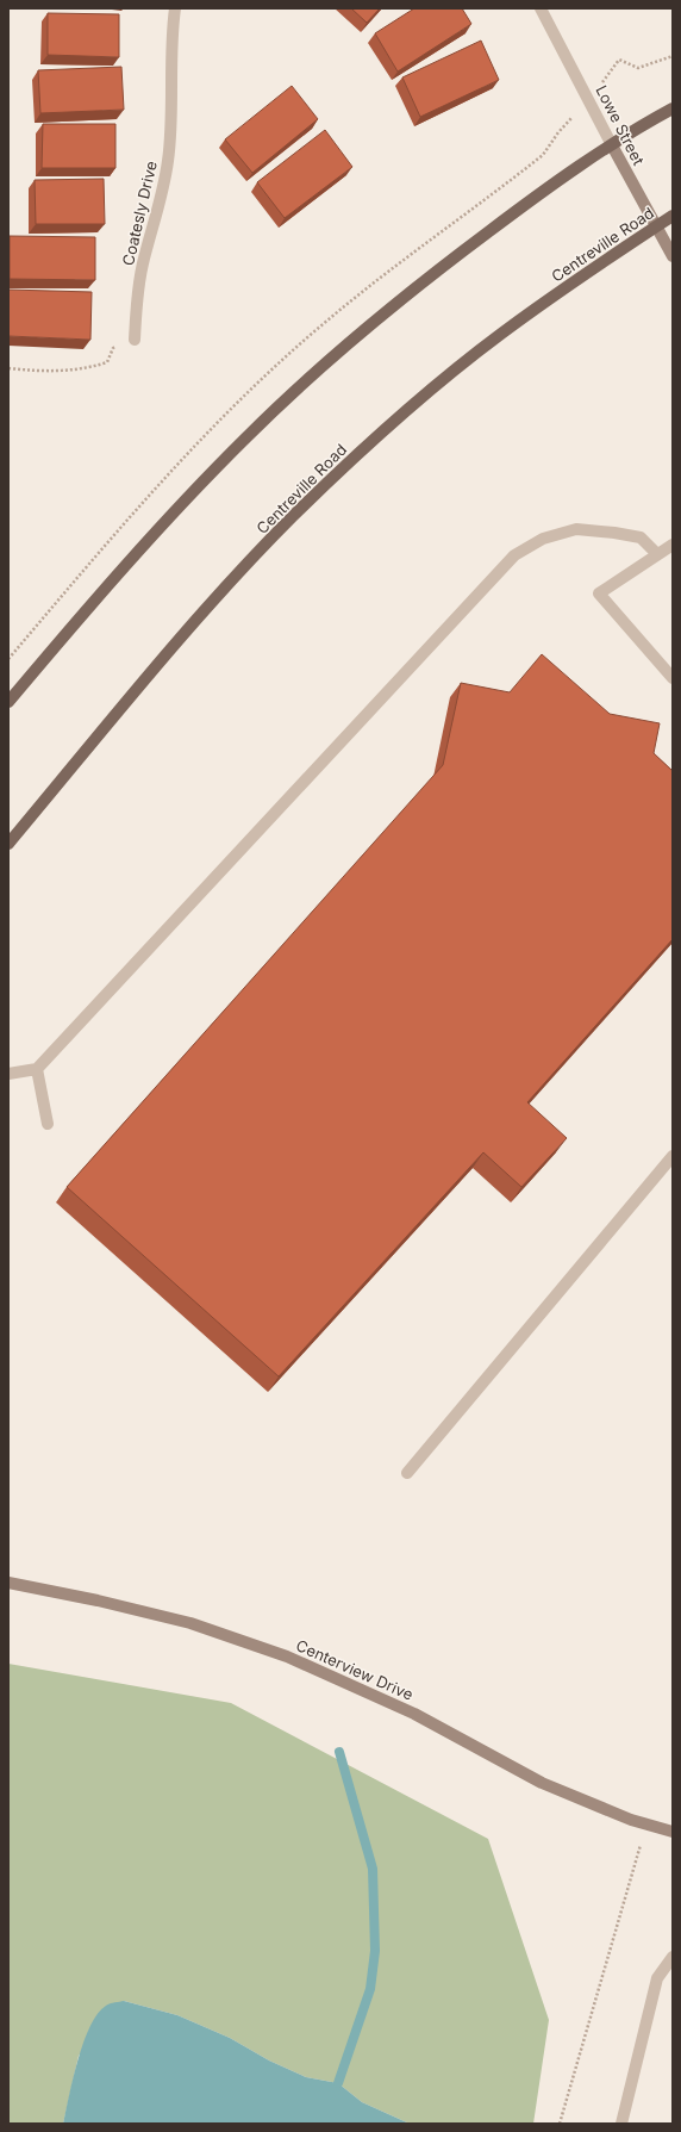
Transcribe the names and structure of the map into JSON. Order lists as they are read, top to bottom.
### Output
{
  "streets": {
    "main road": ["Centreville Road"],
    "street": ["Lowe Street", "Coatesly Drive", "Centerview Drive"]
  },
  "crossings": [
    ["Lowe Street", "Centreville Road"]
  ]
}
